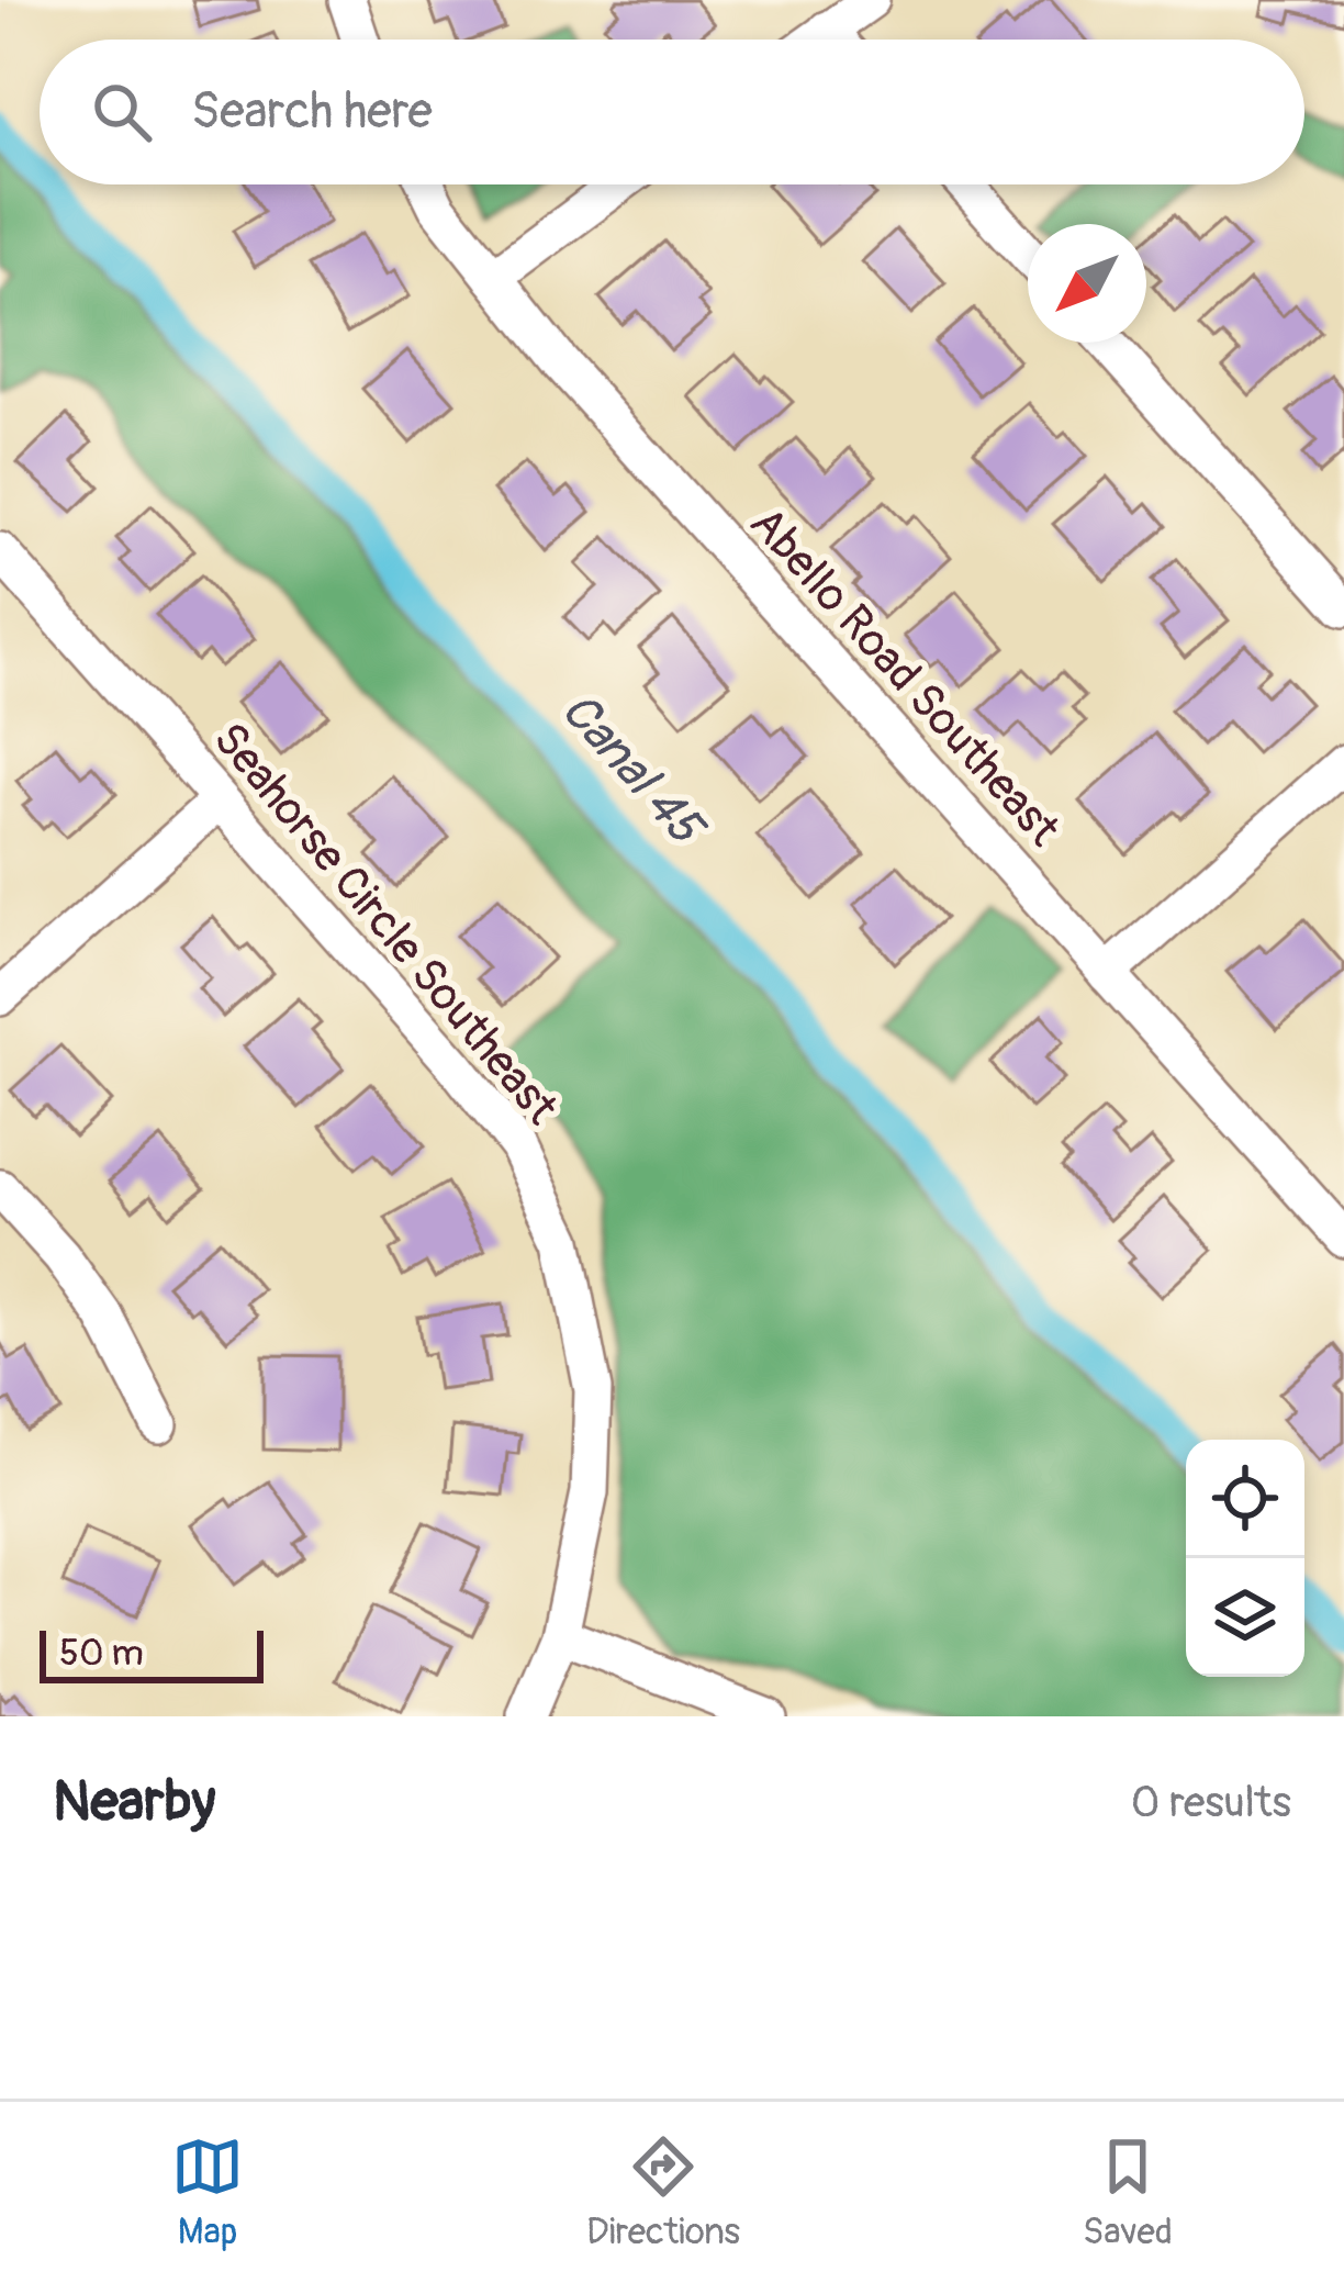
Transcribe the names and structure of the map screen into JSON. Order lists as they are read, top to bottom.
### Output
{
  "streets": {
    "street": ["Abello Road Southeast", "Seahorse Circle Southeast"]
  },
  "water": ["Canal 45"],
  "scale_bar": "50 m",
  "north": "bottom left",
  "page": {
    "search": "Search here",
    "scale": "50 m",
    "heading": ["Nearby", "0 results"],
    "nav": ["Map", "Directions", "Saved"]
  }
}
